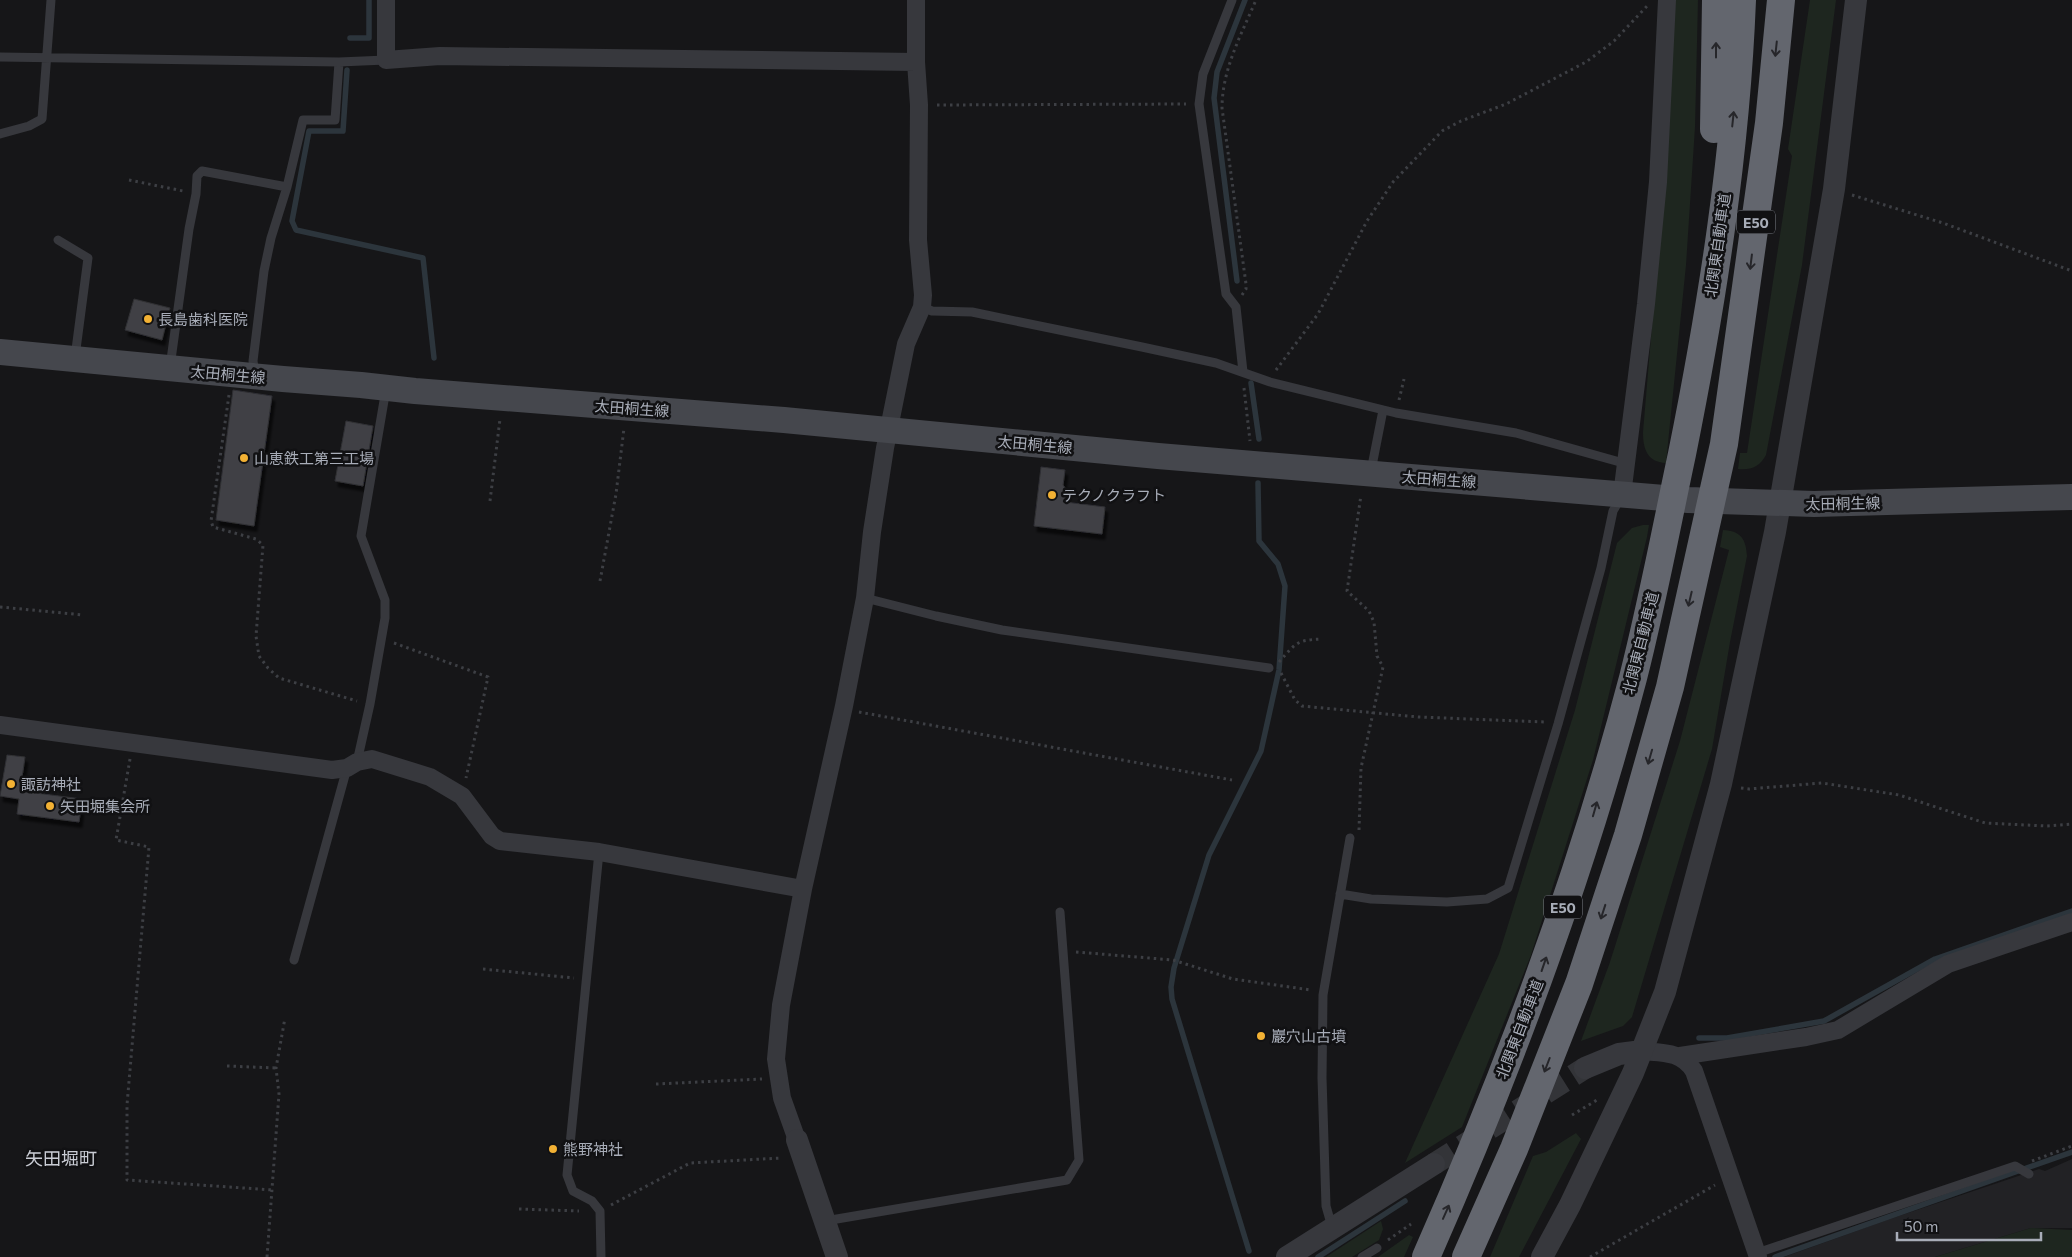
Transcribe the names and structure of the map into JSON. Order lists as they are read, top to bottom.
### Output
{
  "streets": {
    "highway": ["E50", "北関東自動車道"],
    "main road": ["太田桐生線"]
  },
  "districts": ["矢田堀町"],
  "places": [
    "長島歯科医院",
    "山恵鉄工第三工場",
    "テクノクラフト",
    "諏訪神社",
    "矢田堀集会所",
    "巖穴山古墳",
    "熊野神社"
  ],
  "scale_bar": "50 m"
}
